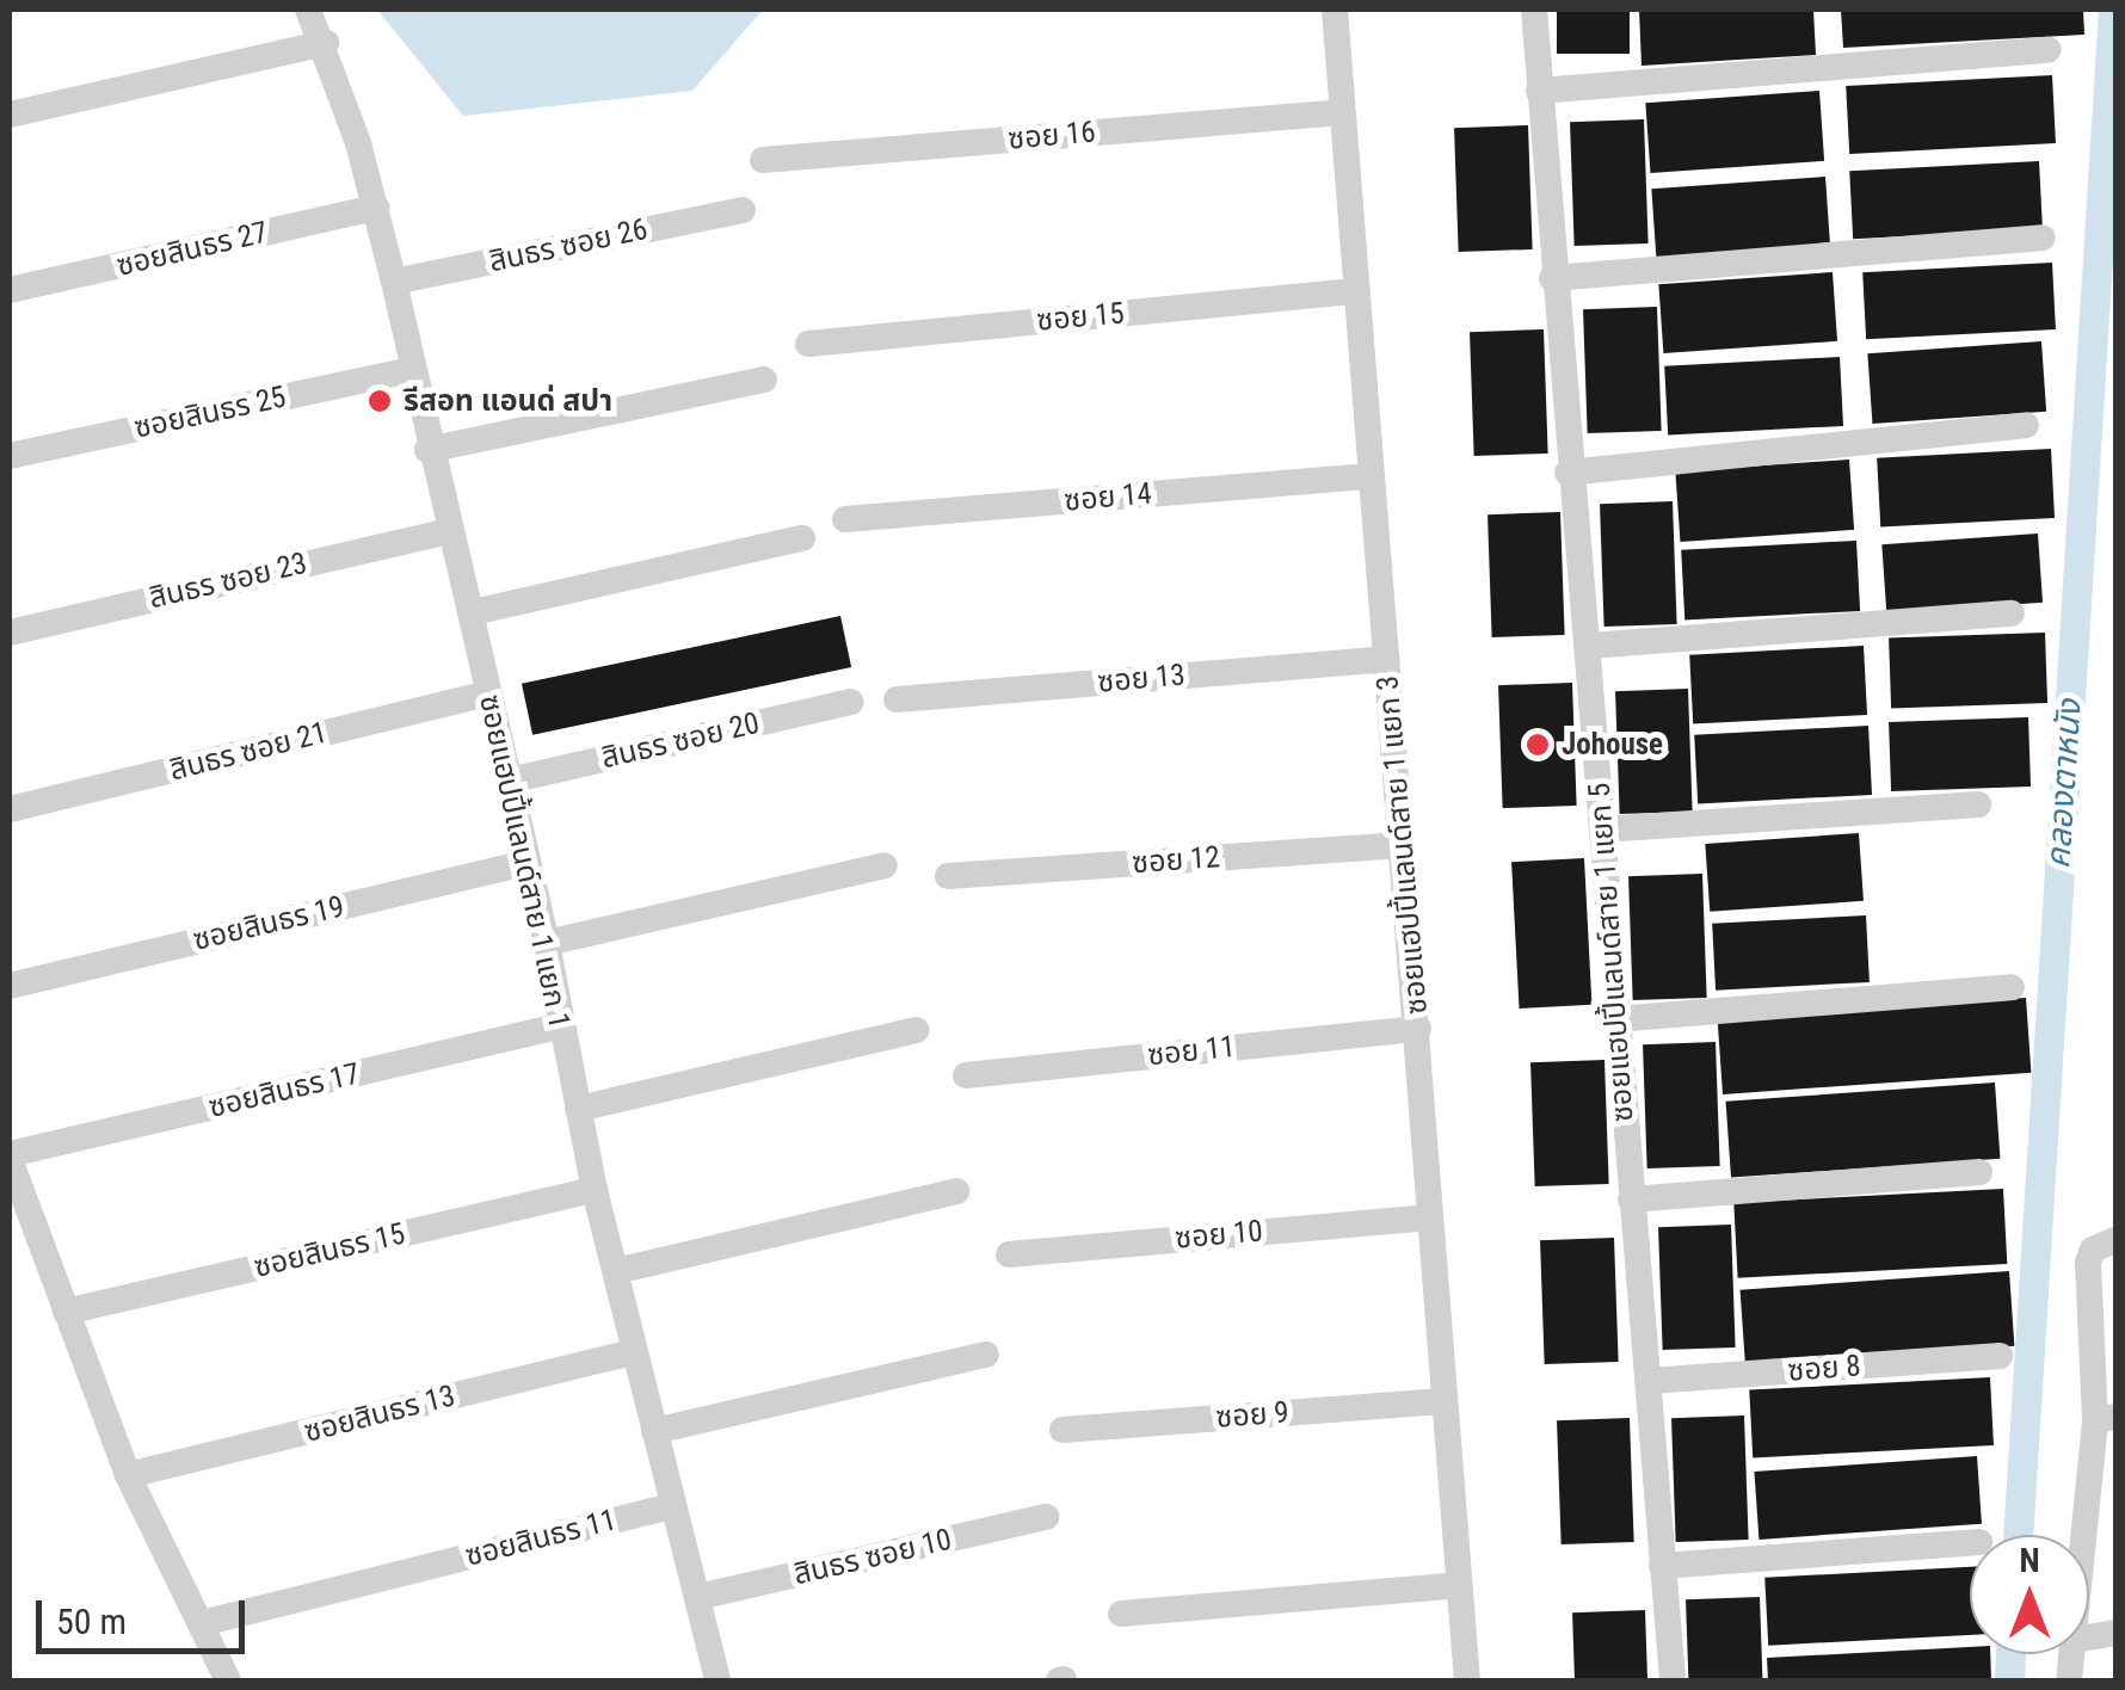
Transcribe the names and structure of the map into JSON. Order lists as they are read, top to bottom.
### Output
{
  "streets": {
    "street": [
      "ซอย 16",
      "สินธร ซอย 26",
      "ซอยสินธร 27",
      "ซอย 15",
      "ซอยสินธร 25",
      "ซอย 14",
      "สินธร ซอย 23",
      "ซอย 13",
      "สินธร ซอย 20",
      "สินธร ซอย 21",
      "ซอยแฮปปี้แลนด์สาย 1 แยก 3",
      "ซอย 12",
      "ซอยแฮปปี้แลนด์สาย 1 แยก 1",
      "ซอยสินธร 19",
      "ซอยแฮปปี้แลนด์สาย 1 แยก 5",
      "ซอย 11",
      "ซอยสินธร 17",
      "ซอย 10",
      "ซอยสินธร 15",
      "ซอย 8",
      "ซอยสินธร 13",
      "ซอย 9",
      "ซอยสินธร 11",
      "สินธร ซอย 10"
    ]
  },
  "crossings": [
    ["ซอย 16", "ซอยแฮปปี้แลนด์สาย 1 แยก 3"],
    ["สินธร ซอย 26", "ซอยแฮปปี้แลนด์สาย 1 แยก 1"],
    ["ซอยสินธร 27", "ซอยแฮปปี้แลนด์สาย 1 แยก 1"],
    ["ซอย 15", "ซอยแฮปปี้แลนด์สาย 1 แยก 3"],
    ["ซอยสินธร 25", "ซอยแฮปปี้แลนด์สาย 1 แยก 1"],
    ["ซอย 14", "ซอยแฮปปี้แลนด์สาย 1 แยก 3"],
    ["สินธร ซอย 23", "ซอยแฮปปี้แลนด์สาย 1 แยก 1"],
    ["ซอย 13", "ซอยแฮปปี้แลนด์สาย 1 แยก 3"],
    ["สินธร ซอย 20", "ซอยแฮปปี้แลนด์สาย 1 แยก 1"],
    ["สินธร ซอย 21", "ซอยแฮปปี้แลนด์สาย 1 แยก 1"],
    ["ซอยแฮปปี้แลนด์สาย 1 แยก 3", "ซอย 12"],
    ["ซอยแฮปปี้แลนด์สาย 1 แยก 3", "ซอย 11"],
    ["ซอยแฮปปี้แลนด์สาย 1 แยก 3", "ซอย 10"],
    ["ซอยแฮปปี้แลนด์สาย 1 แยก 3", "ซอย 9"],
    ["ซอยแฮปปี้แลนด์สาย 1 แยก 1", "ซอยสินธร 19"],
    ["ซอยแฮปปี้แลนด์สาย 1 แยก 1", "ซอยสินธร 17"],
    ["ซอยแฮปปี้แลนด์สาย 1 แยก 1", "ซอยสินธร 15"],
    ["ซอยแฮปปี้แลนด์สาย 1 แยก 1", "ซอยสินธร 13"],
    ["ซอยแฮปปี้แลนด์สาย 1 แยก 1", "ซอยสินธร 11"],
    ["ซอยแฮปปี้แลนด์สาย 1 แยก 1", "สินธร ซอย 10"],
    ["ซอยแฮปปี้แลนด์สาย 1 แยก 5", "ซอย 8"]
  ],
  "water": ["คลองตาหนัง"],
  "places": ["รีสอท แอนด่ สปา", "Johouse"],
  "scale_bar": "50 m",
  "north": "top"
}
